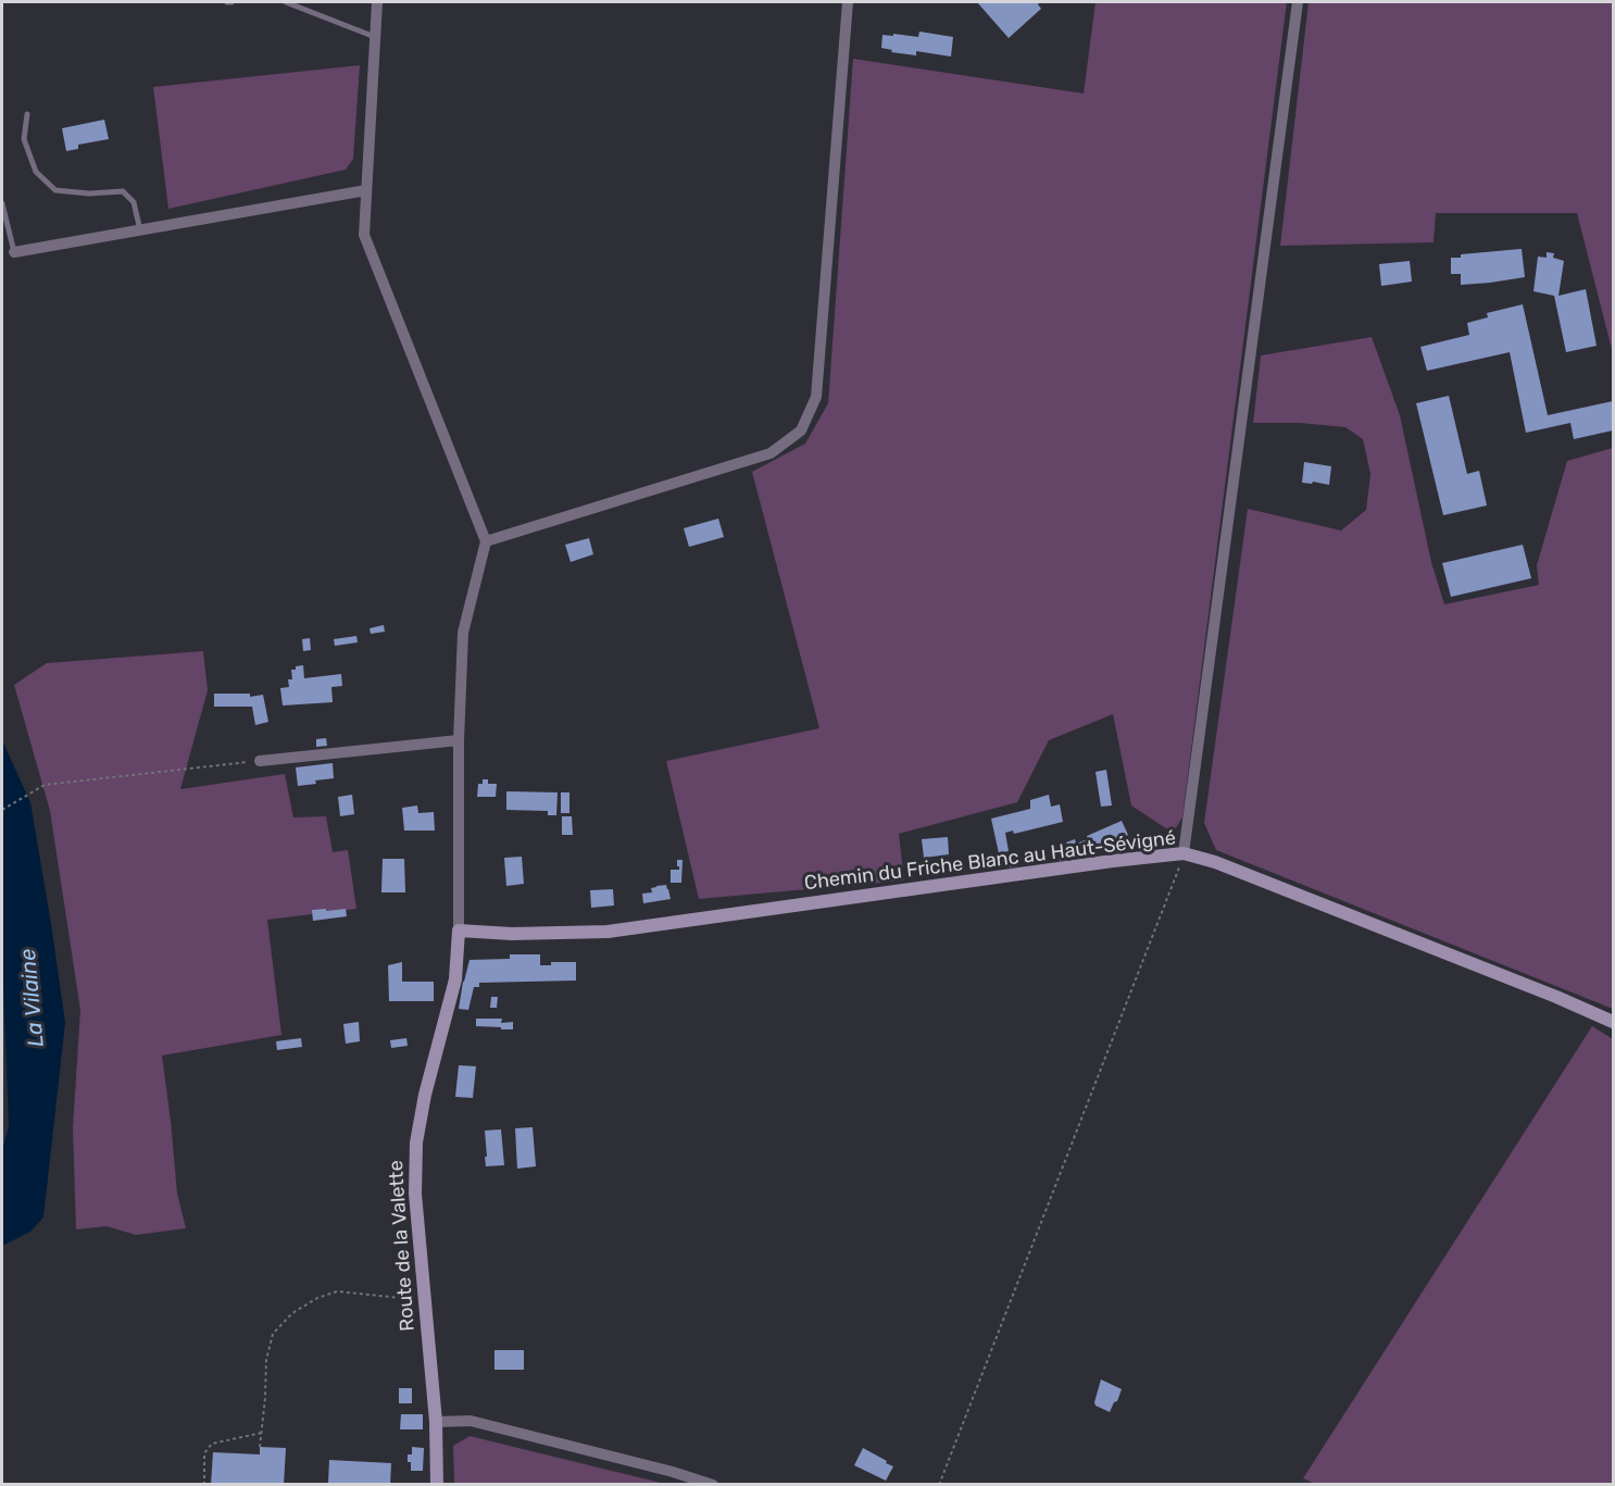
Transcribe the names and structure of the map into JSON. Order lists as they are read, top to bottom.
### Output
{
  "streets": {
    "street": ["Chemin du Friche Blanc au Haut-Sévigné", "Route de la Valette"]
  },
  "crossings": [
    ["Chemin du Friche Blanc au Haut-Sévigné", "Route de la Valette"]
  ],
  "water": ["La Vilaine"]
}
